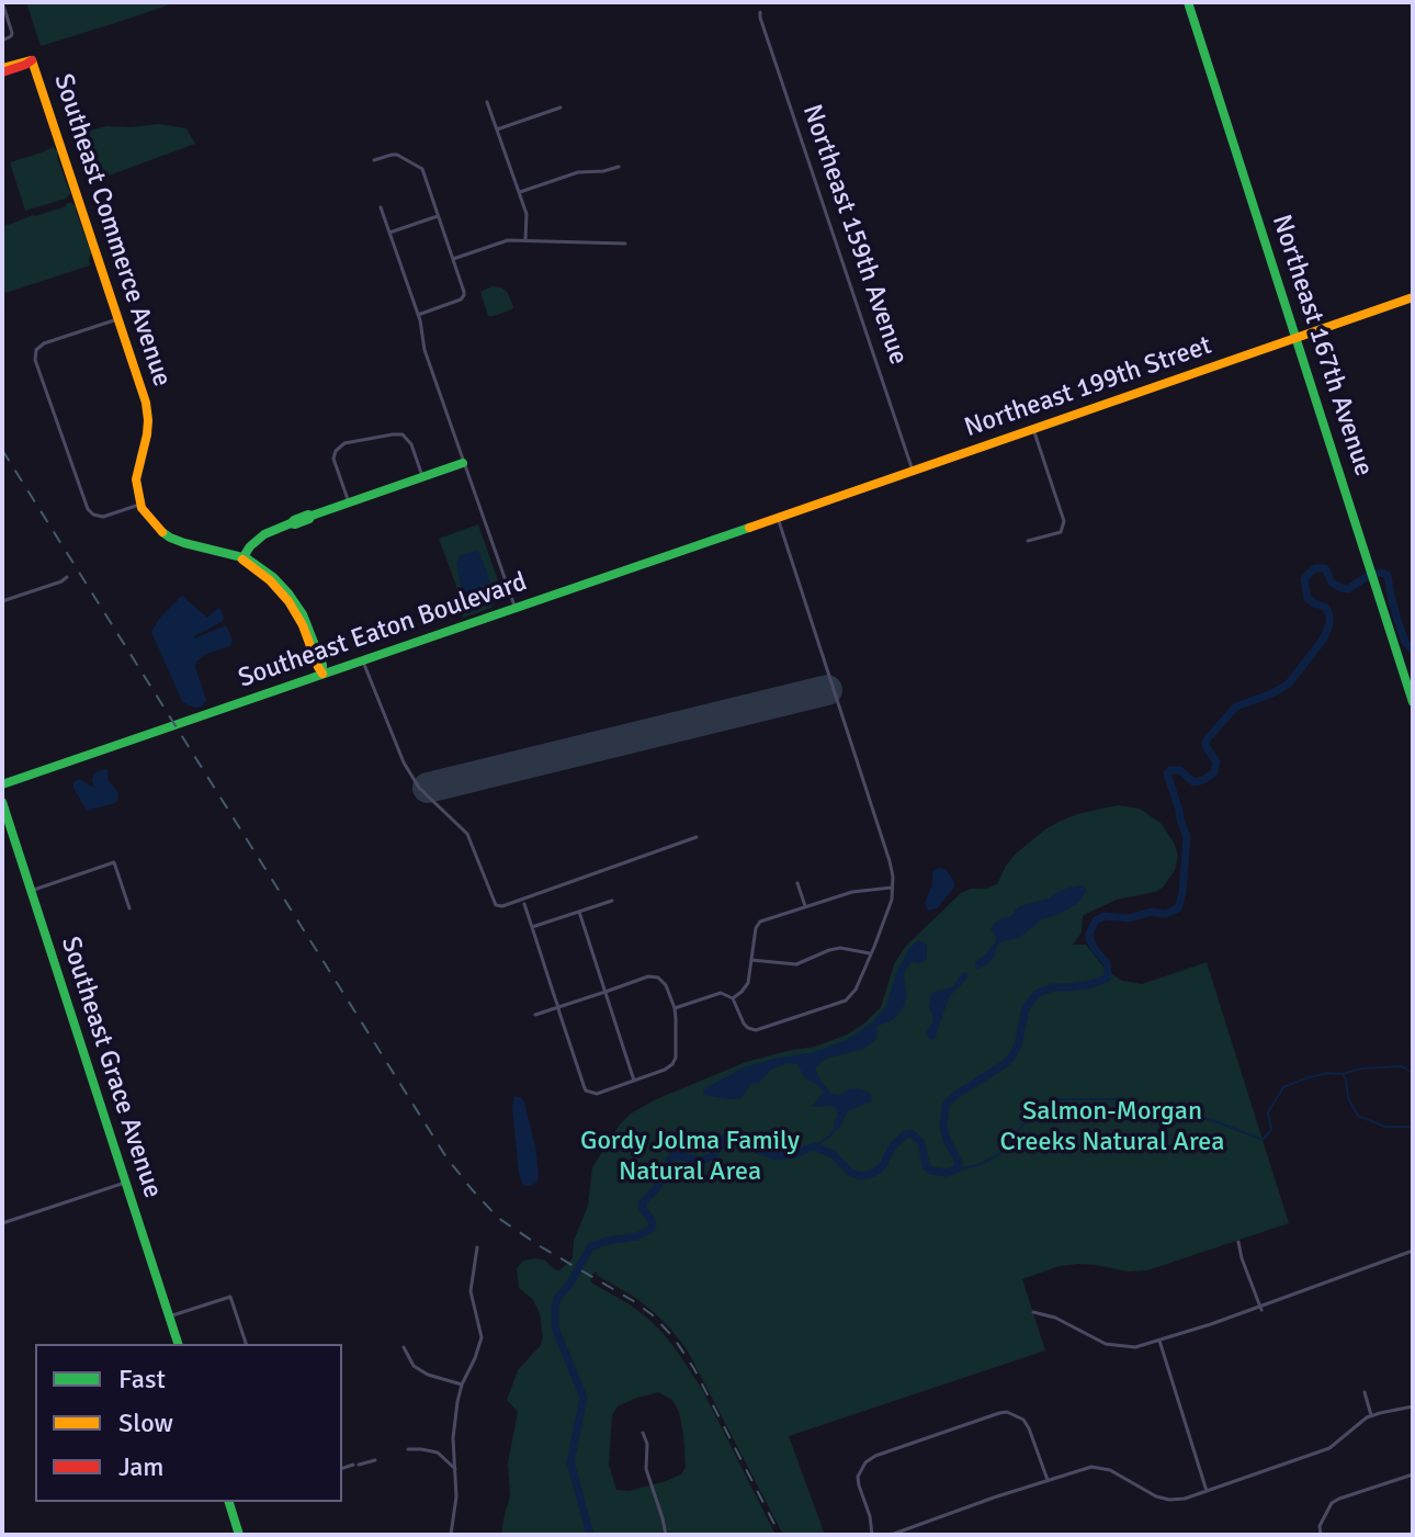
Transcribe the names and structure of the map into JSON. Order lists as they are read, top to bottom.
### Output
{
  "streets": {
    "street": [
      "Southeast Commerce Avenue",
      "Northeast 159th Avenue",
      "Northeast 167th Avenue",
      "Northeast 199th Street",
      "Southeast Eaton Boulevard",
      "Southeast Grace Avenue"
    ]
  },
  "crossings": [
    ["Northeast 159th Avenue", "Northeast 199th Street"],
    ["Northeast 167th Avenue", "Northeast 199th Street"],
    ["Northeast 199th Street", "Southeast Eaton Boulevard"]
  ],
  "parks": ["Salmon-Morgan Creeks Natural Area", "Gordy Jolma Family Natural Area"],
  "legend": ["Fast", "Slow", "Jam"]
}
